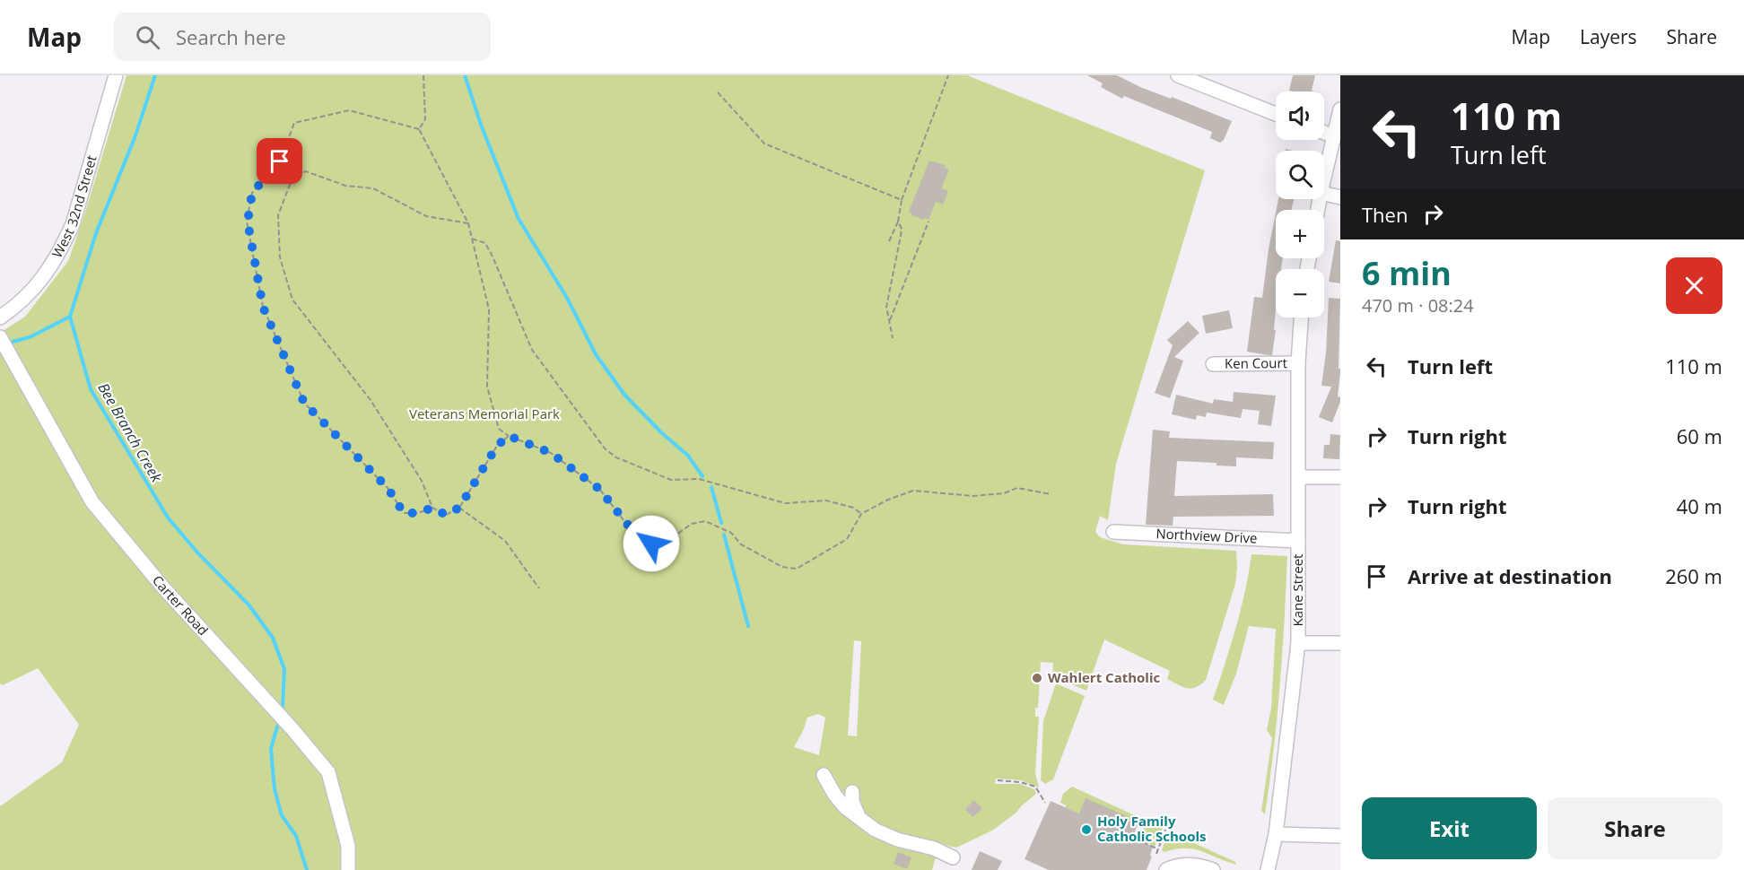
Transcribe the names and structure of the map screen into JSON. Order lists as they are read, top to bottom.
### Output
{
  "streets": {
    "street": [
      "West 32nd Street",
      "Ken Court",
      "Northview Drive",
      "Kane Street",
      "Carter Road"
    ]
  },
  "crossings": [
    ["Ken Court", "Kane Street"],
    ["Northview Drive", "Kane Street"]
  ],
  "water": ["Bee Branch Creek"],
  "parks": ["Veterans Memorial Park"],
  "places": ["Wahlert Catholic", "Holy Family Catholic Schools"],
  "page": {
    "header": "Map",
    "search": "Search here",
    "nav": ["Map", "Layers", "Share"],
    "turn": ["110 m", "Turn left"],
    "map_buttons": ["+", "−"],
    "then": "Then",
    "heading": ["6 min", "470 m · 08:24"],
    "list": [
      {
        "name": "Turn left",
        "value": "110 m"
      },
      {
        "name": "Turn right",
        "value": "60 m"
      },
      {
        "name": "Turn right",
        "value": "40 m"
      },
      {
        "name": "Arrive at destination",
        "value": "260 m"
      }
    ],
    "buttons": ["Exit", "Share"]
  }
}
